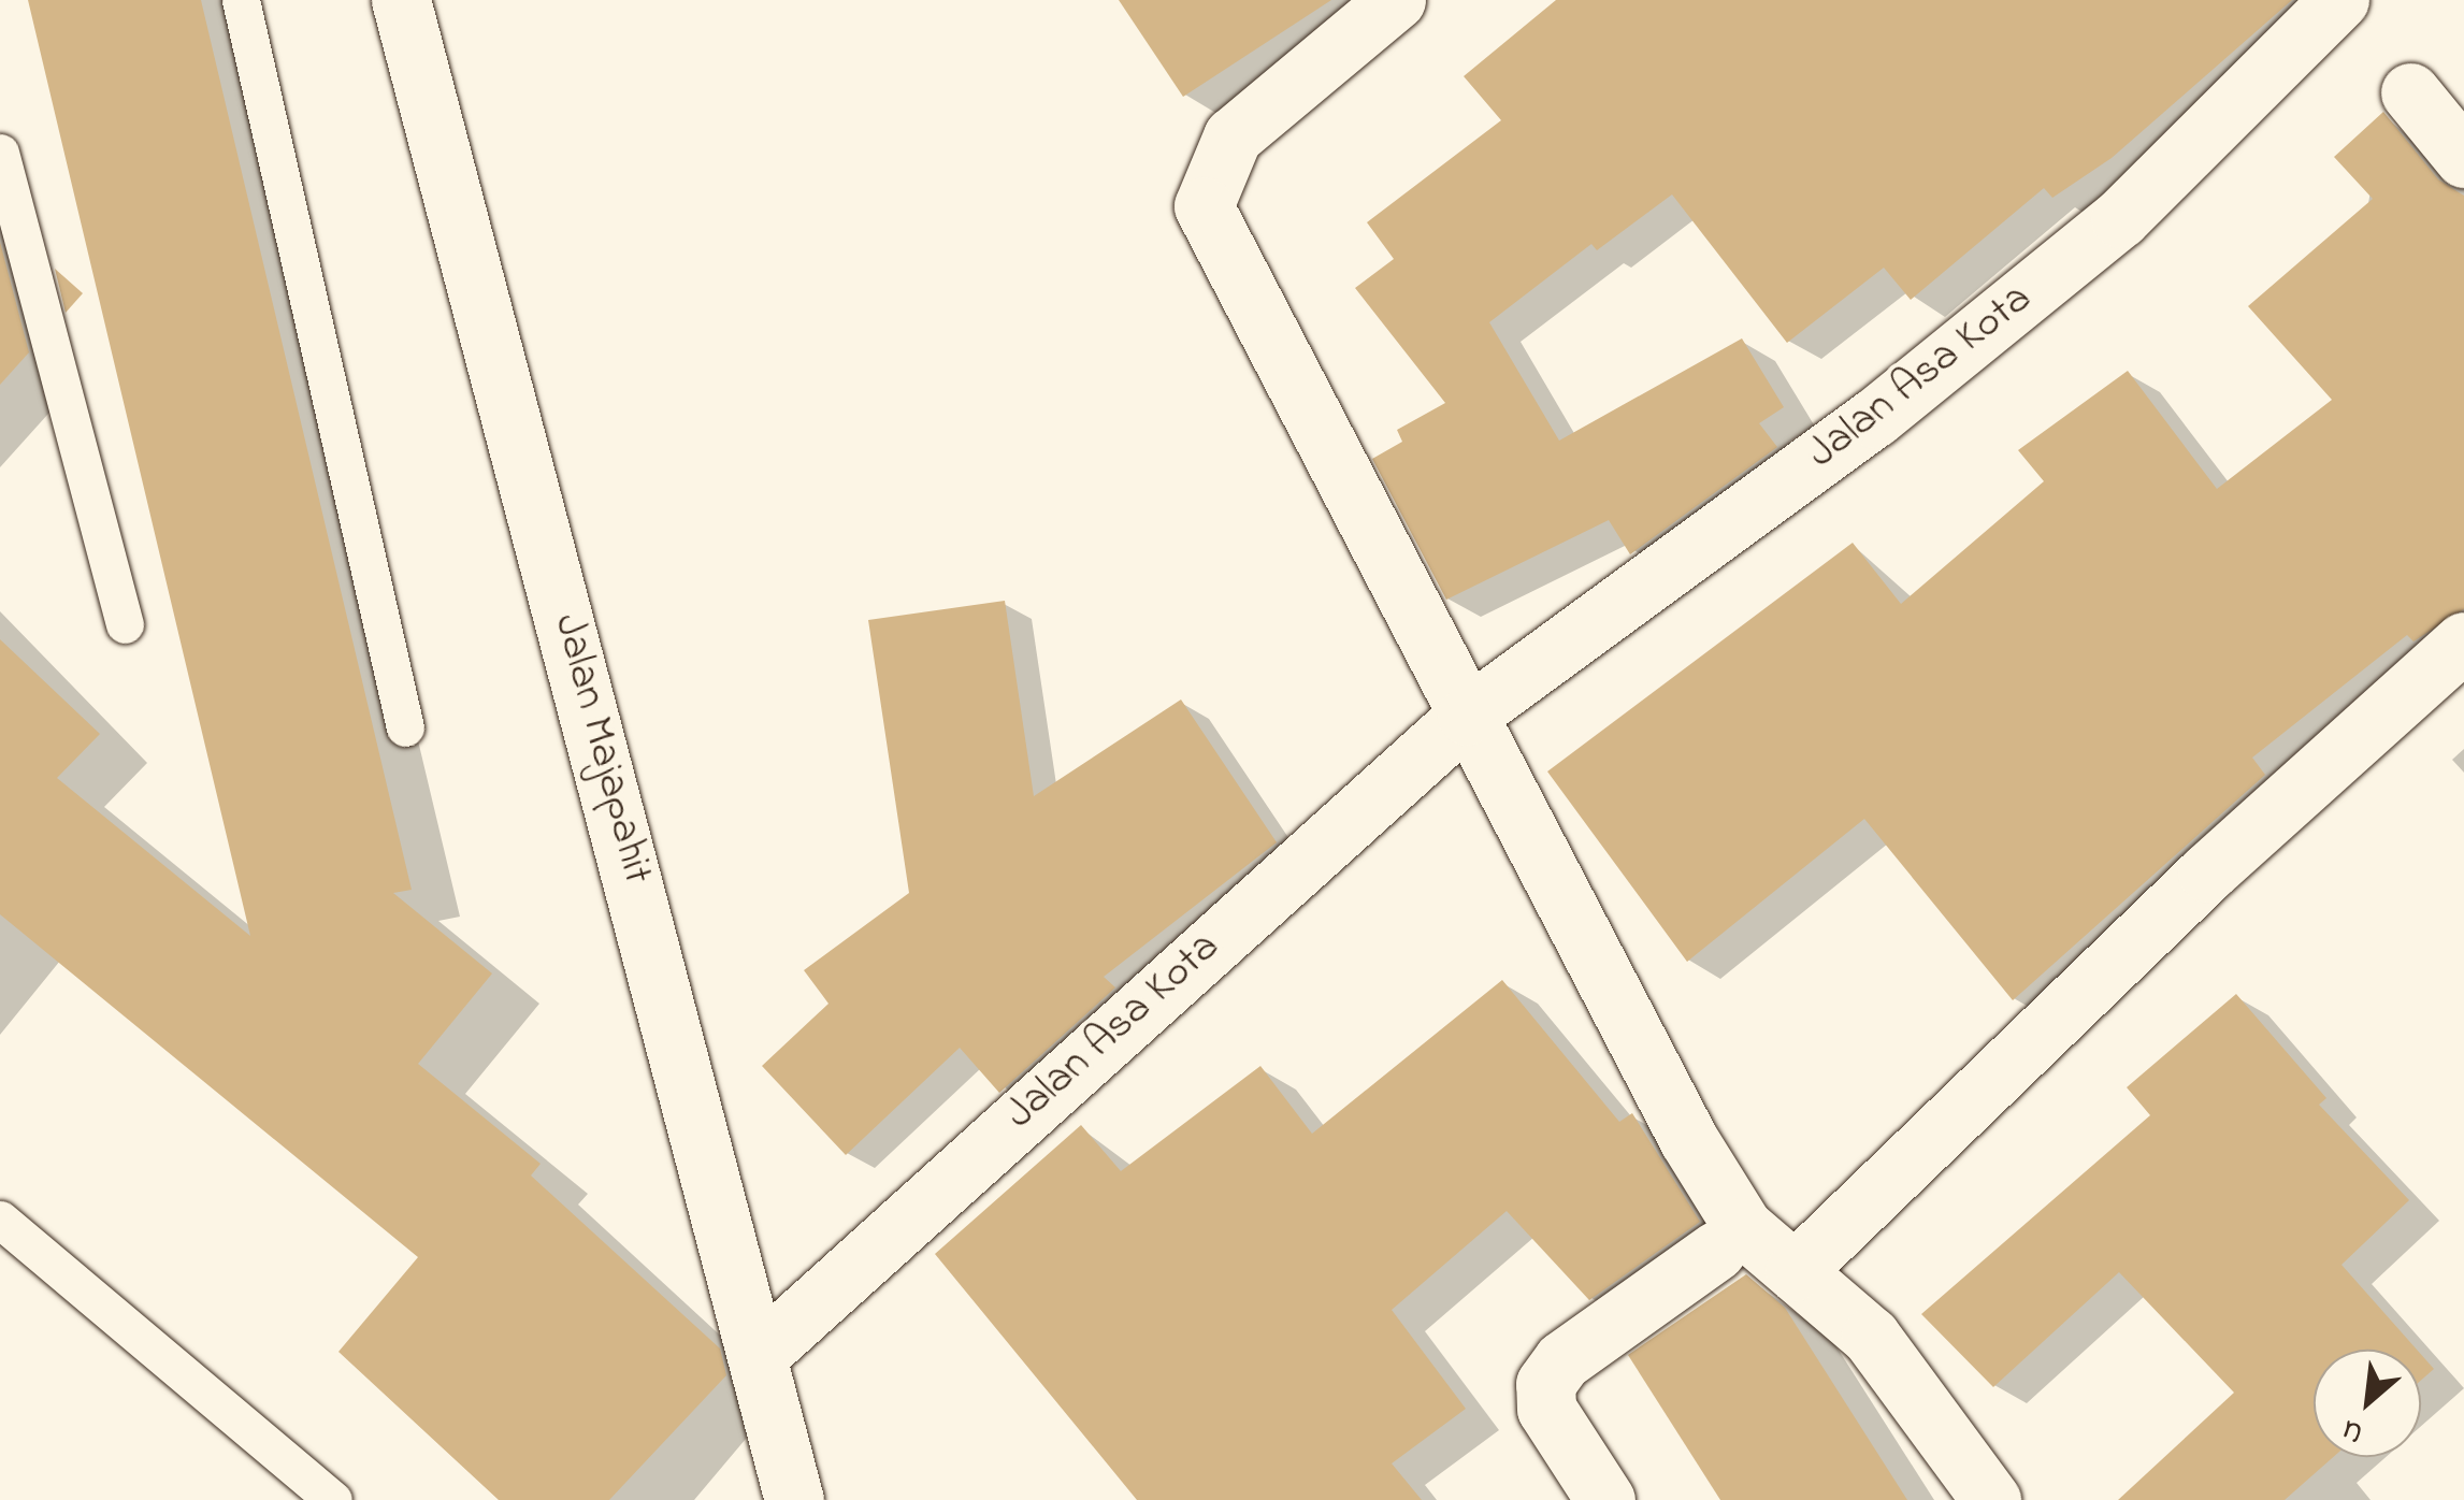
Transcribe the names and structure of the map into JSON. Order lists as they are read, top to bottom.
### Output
{
  "streets": {
    "street": ["Jalan Asa Kota", "Jalan Majapahit"]
  },
  "crossings": [
    ["Jalan Asa Kota", "Jalan Majapahit"]
  ],
  "north": "bottom left"
}
